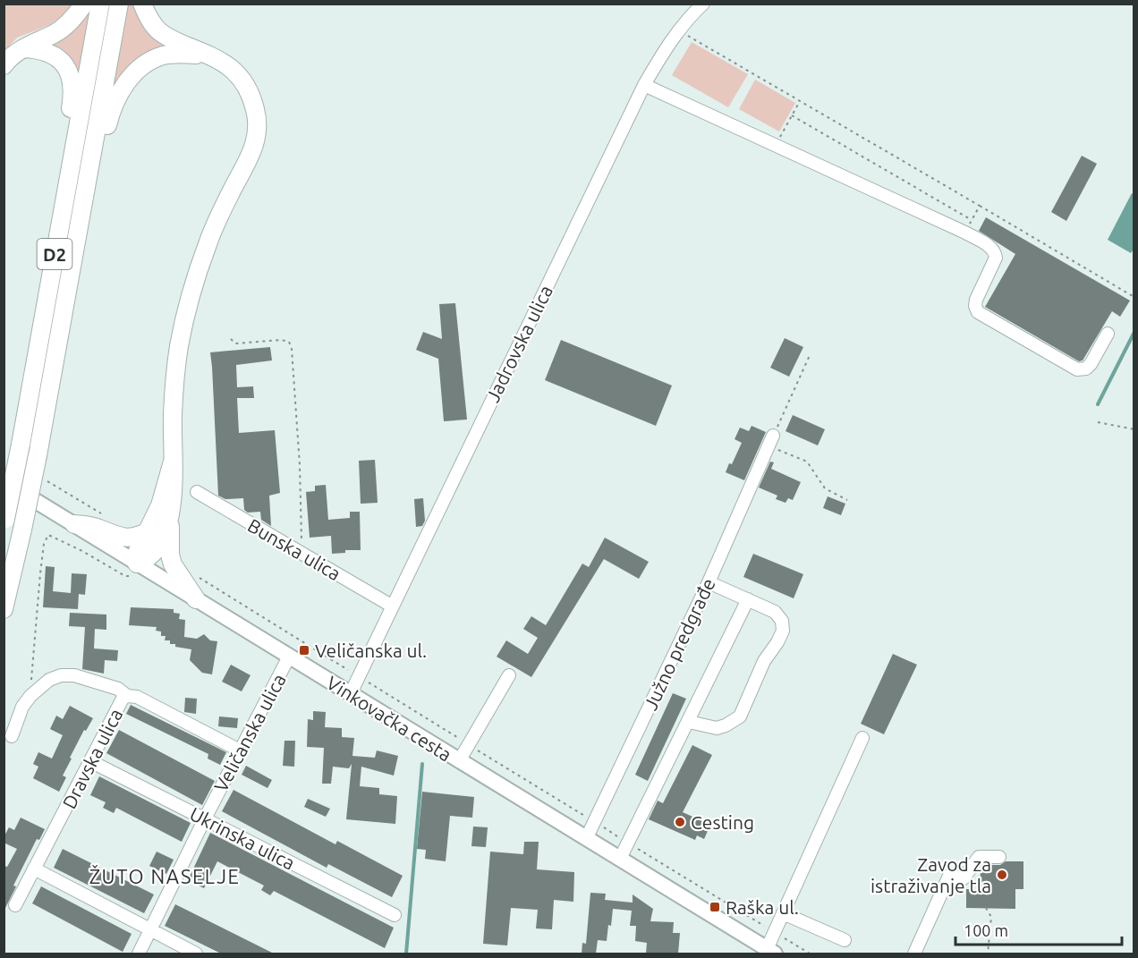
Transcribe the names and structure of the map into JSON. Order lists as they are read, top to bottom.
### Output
{
  "streets": {
    "highway": ["D2"],
    "main road": ["Vinkovačka cesta"],
    "street": [
      "Jadrovska ulica",
      "Bunska ulica",
      "Južno predgrađe",
      "Veličanska ulica",
      "Dravska ulica",
      "Ukrinska ulica"
    ]
  },
  "crossings": [
    ["Jadrovska ulica", "Bunska ulica"],
    ["Jadrovska ulica", "Vinkovačka cesta"],
    ["Južno predgrađe", "Vinkovačka cesta"],
    ["Vinkovačka cesta", "Veličanska ulica"],
    ["Veličanska ulica", "Dravska ulica"],
    ["Veličanska ulica", "Ukrinska ulica"],
    ["Dravska ulica", "Ukrinska ulica"]
  ],
  "districts": ["ŽUTO NASELJE"],
  "places": {
    "transit": ["Veličanska ul.", "Raška ul."],
    "other": ["Cesting", "Zavod za istraživanje tla"]
  },
  "scale_bar": "100 m"
}
